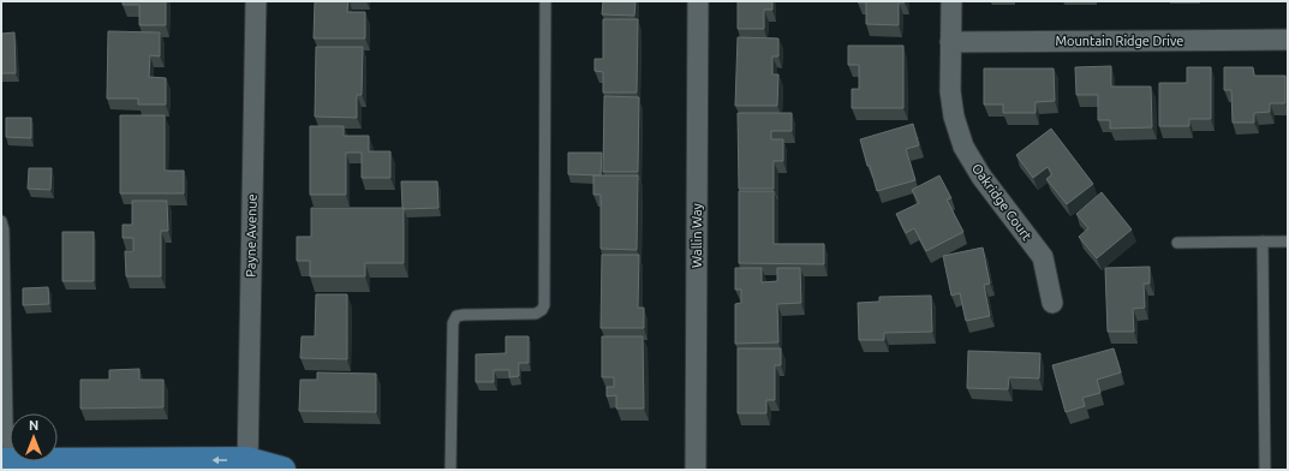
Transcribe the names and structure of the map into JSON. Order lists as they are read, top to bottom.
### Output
{
  "streets": {
    "street": [
      "Mountain Ridge Drive",
      "Oakridge Court",
      "Payne Avenue",
      "Wallin Way"
    ]
  },
  "crossings": [
    ["Mountain Ridge Drive", "Oakridge Court"]
  ],
  "north": "top"
}
